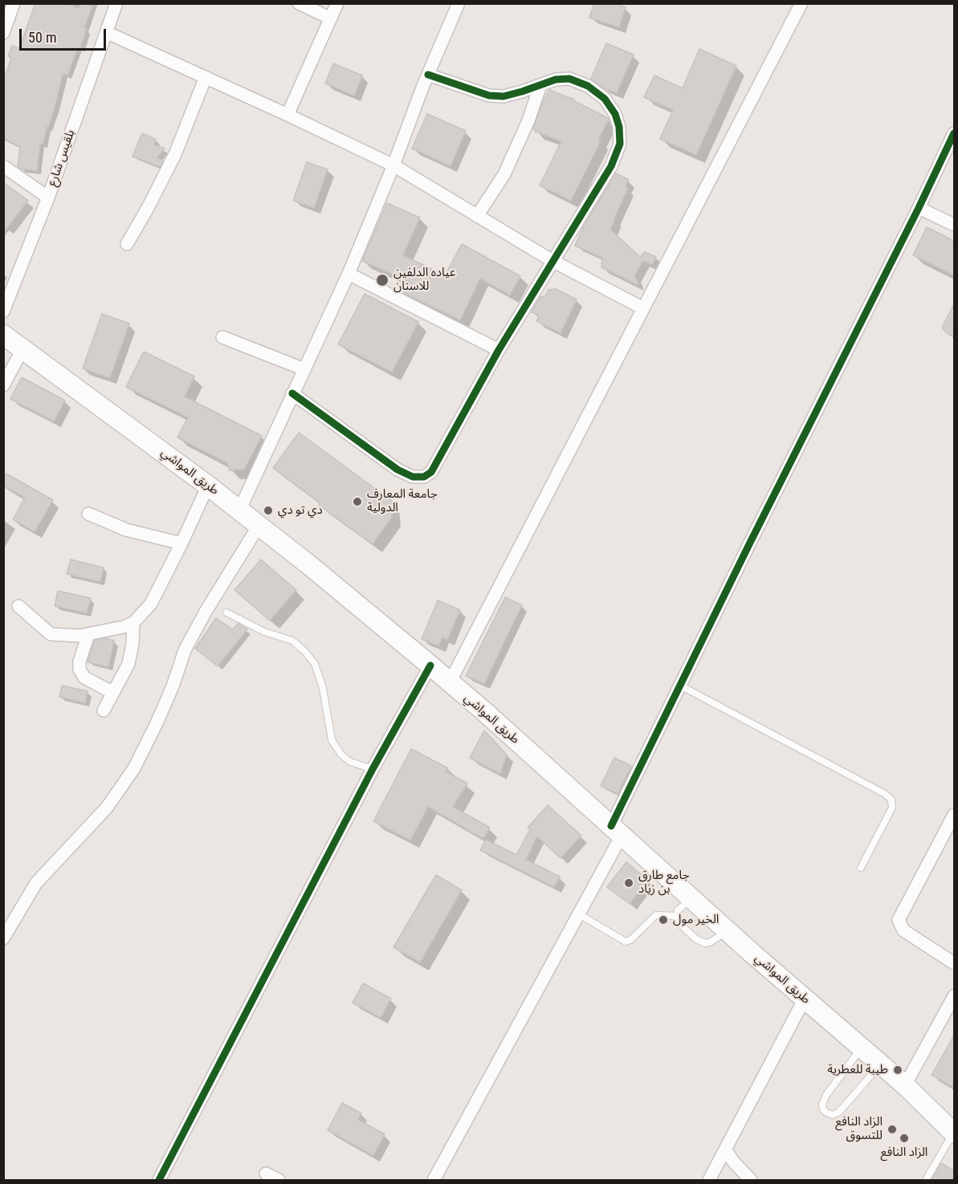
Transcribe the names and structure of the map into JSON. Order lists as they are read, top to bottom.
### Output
{
  "streets": {
    "main road": ["طريق المواشي"],
    "street": ["بلقيس شارع"]
  },
  "places": [
    "عياده الدلفين للاسنان",
    "جامعة المعارف الدولية",
    "دي تو دي",
    "جامع طارق بن زياد",
    "الخير مول",
    "طيبة للعطرية",
    "الزاد النافع للتسوق",
    "الزاد النافع"
  ],
  "scale_bar": "50 m"
}
